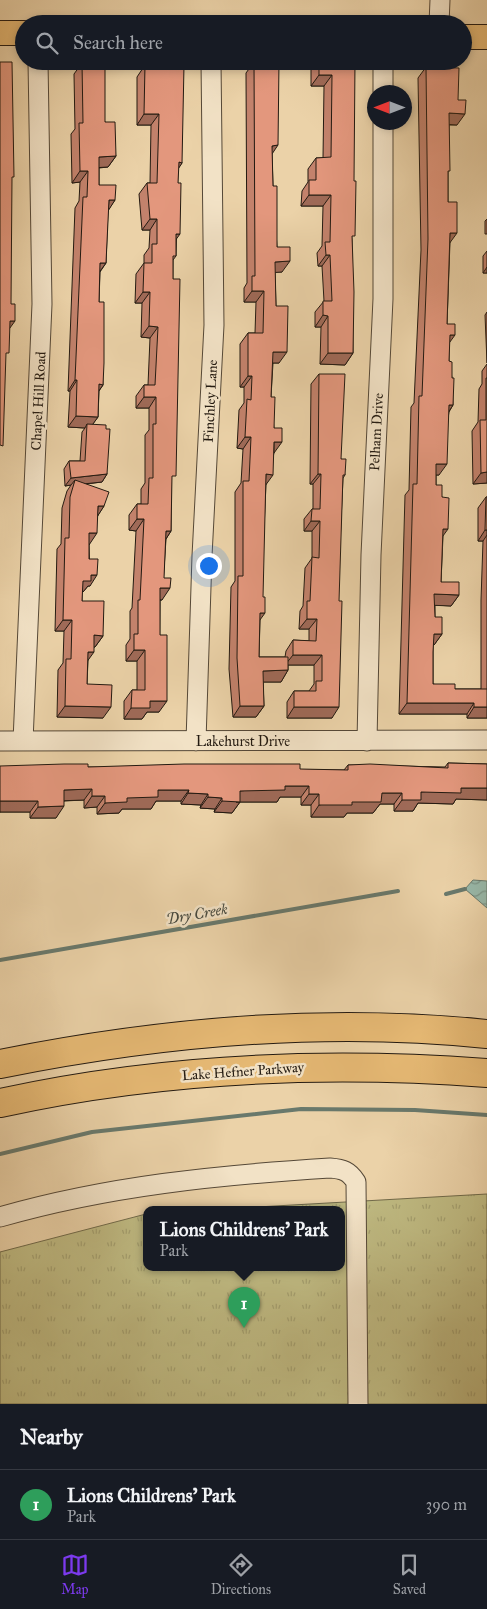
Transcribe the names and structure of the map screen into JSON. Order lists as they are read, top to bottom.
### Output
{
  "streets": {
    "highway": ["Lake Hefner Parkway"],
    "street": [
      "Chapel Hill Road",
      "Finchley Lane",
      "Pelham Drive",
      "Lakehurst Drive"
    ]
  },
  "crossings": [
    ["Chapel Hill Road", "Lakehurst Drive"],
    ["Finchley Lane", "Lakehurst Drive"],
    ["Pelham Drive", "Lakehurst Drive"]
  ],
  "water": ["Dry Creek"],
  "north": "left",
  "page": {
    "search": "Search here",
    "popup": ["Lions Childrens' Park", "Park"],
    "pins": "1",
    "heading": "Nearby",
    "list": [
      {
        "mark": "1",
        "name": "Lions Childrens' Park",
        "note": "Park",
        "value": "390 m"
      }
    ],
    "nav": ["Map", "Directions", "Saved"]
  }
}
